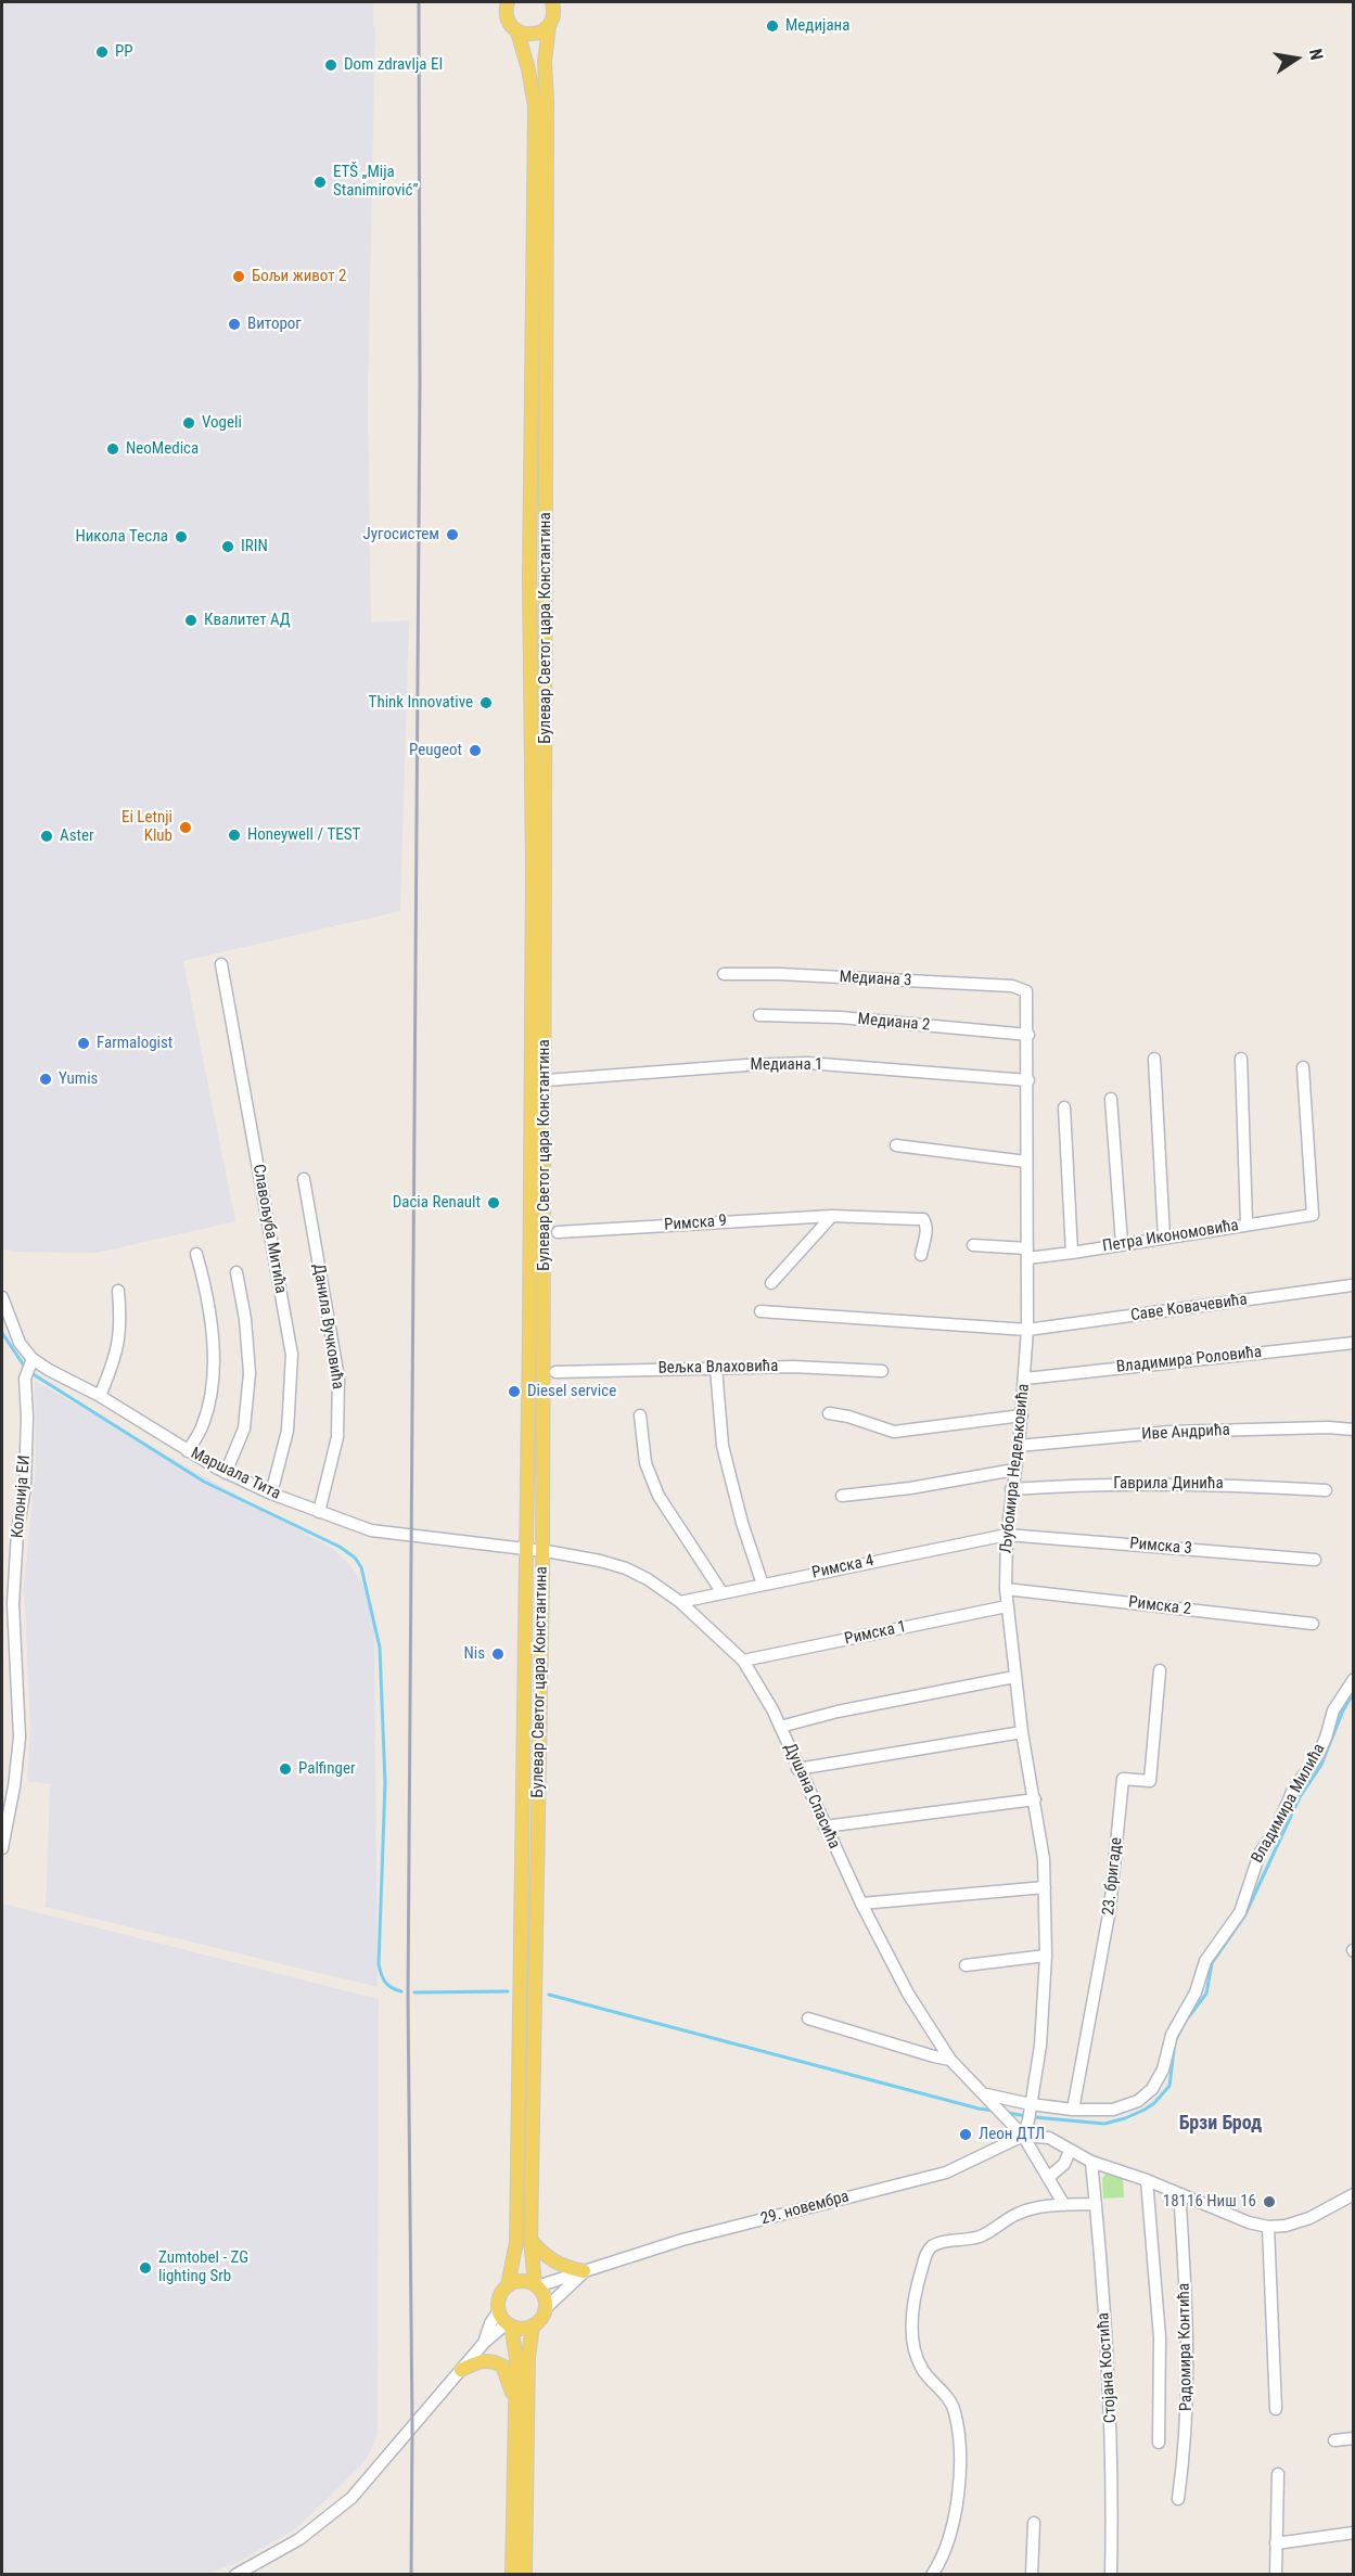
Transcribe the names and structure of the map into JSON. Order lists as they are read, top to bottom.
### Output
{
  "streets": {
    "main road": ["Булевар Светог цара Константина"],
    "street": [
      "Медиана 3",
      "Медиана 2",
      "Медиана 1",
      "Римска 9",
      "Славољуба Митића",
      "Петра Икономовића",
      "Саве Ковачевића",
      "Данила Вучковића",
      "Владимира Роловића",
      "Вељка Влаховића",
      "Иве Андрића",
      "Љубомира Недељковића",
      "Маршала Тита",
      "Гаврила Динића",
      "Колонија ЕИ",
      "Римска 3",
      "Римска 4",
      "Римска 2",
      "Римска 1",
      "Душана Спасића",
      "Владимира Милића",
      "23. бригаде",
      "29. новембра",
      "Радомира Контића",
      "Стојана Костића"
    ]
  },
  "crossings": [
    ["Булевар Светог цара Константина", "Медиана 1"],
    ["Булевар Светог цара Константина", "Маршала Тита"],
    ["Булевар Светог цара Константина", "Душана Спасића"],
    ["Булевар Светог цара Константина", "29. новембра"],
    ["Медиана 3", "Љубомира Недељковића"],
    ["Медиана 2", "Љубомира Недељковића"],
    ["Медиана 1", "Љубомира Недељковића"],
    ["Славољуба Митића", "Маршала Тита"],
    ["Петра Икономовића", "Љубомира Недељковића"],
    ["Саве Ковачевића", "Љубомира Недељковића"],
    ["Данила Вучковића", "Маршала Тита"],
    ["Владимира Роловића", "Љубомира Недељковића"],
    ["Иве Андрића", "Љубомира Недељковића"],
    ["Љубомира Недељковића", "Гаврила Динића"],
    ["Љубомира Недељковића", "Римска 3"],
    ["Љубомира Недељковића", "Римска 4"],
    ["Љубомира Недељковића", "Римска 2"],
    ["Љубомира Недељковића", "Римска 1"],
    ["Љубомира Недељковића", "Душана Спасића"],
    ["Љубомира Недељковића", "Владимира Милића"],
    ["Љубомира Недељковића", "29. новембра"],
    ["Маршала Тита", "Колонија ЕИ"],
    ["Маршала Тита", "Душана Спасића"],
    ["Римска 3", "Римска 4"],
    ["Римска 4", "Душана Спасића"],
    ["Римска 1", "Душана Спасића"],
    ["Душана Спасића", "Владимира Милића"],
    ["Душана Спасића", "29. новембра"],
    ["Владимира Милића", "23. бригаде"]
  ],
  "districts": ["Брзи Брод"],
  "places": [
    "Медијана",
    "PP",
    "Dom zdravlja EI",
    "ETŠ „Mija Stanimirović”",
    "Бољи живот 2",
    "Виторог",
    "Vogeli",
    "NeoMedica",
    "Југосистем",
    "Никола Тесла",
    "IRIN",
    "Квалитет АД",
    "Think Innovative",
    "Peugeot",
    "Ei Letnji Klub",
    "Honeywell / TEST",
    "Aster",
    "Farmalogist",
    "Yumis",
    "Dacia Renault",
    "Diesel service",
    "Nis",
    "Palfinger",
    "Леон ДТЛ",
    "18116 Ниш 16",
    "Zumtobel - ZG lighting Srb"
  ],
  "north": "right"
}
